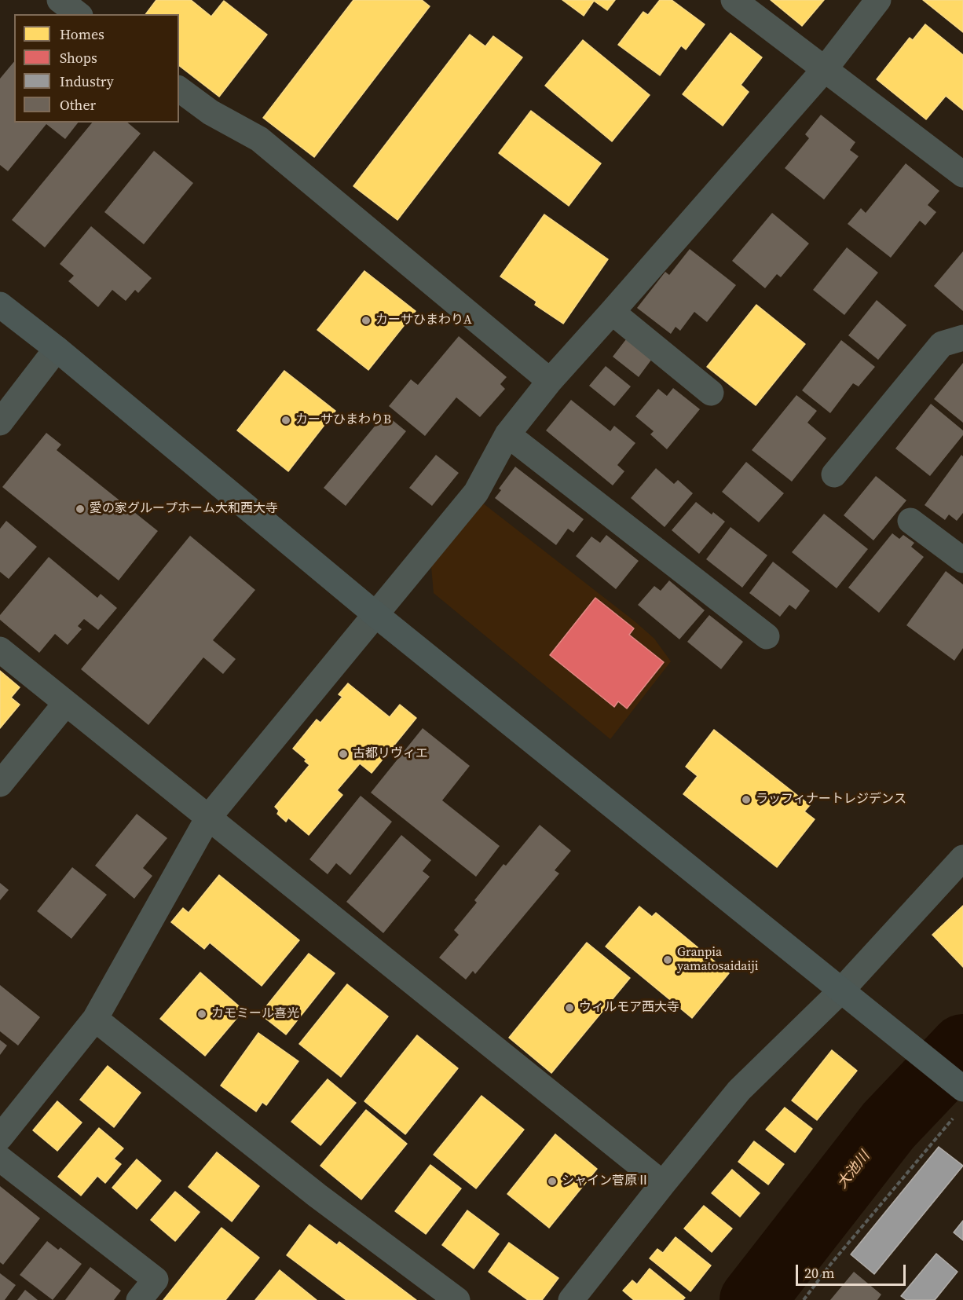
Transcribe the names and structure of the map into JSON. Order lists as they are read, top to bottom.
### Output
{
  "water": ["大池川"],
  "places": [
    "カーサひまわりA",
    "カーサひまわりB",
    "愛の家グループホーム大和西大寺",
    "古都リヴィエ",
    "ラッフィナートレジデンス",
    "Granpia yamatosaidaiji",
    "ウィルモア西大寺",
    "カモミール喜光",
    "シャイン菅原Ⅱ"
  ],
  "legend": [
    "Homes",
    "Shops",
    "Industry",
    "Other"
  ],
  "scale_bar": "20 m"
}
